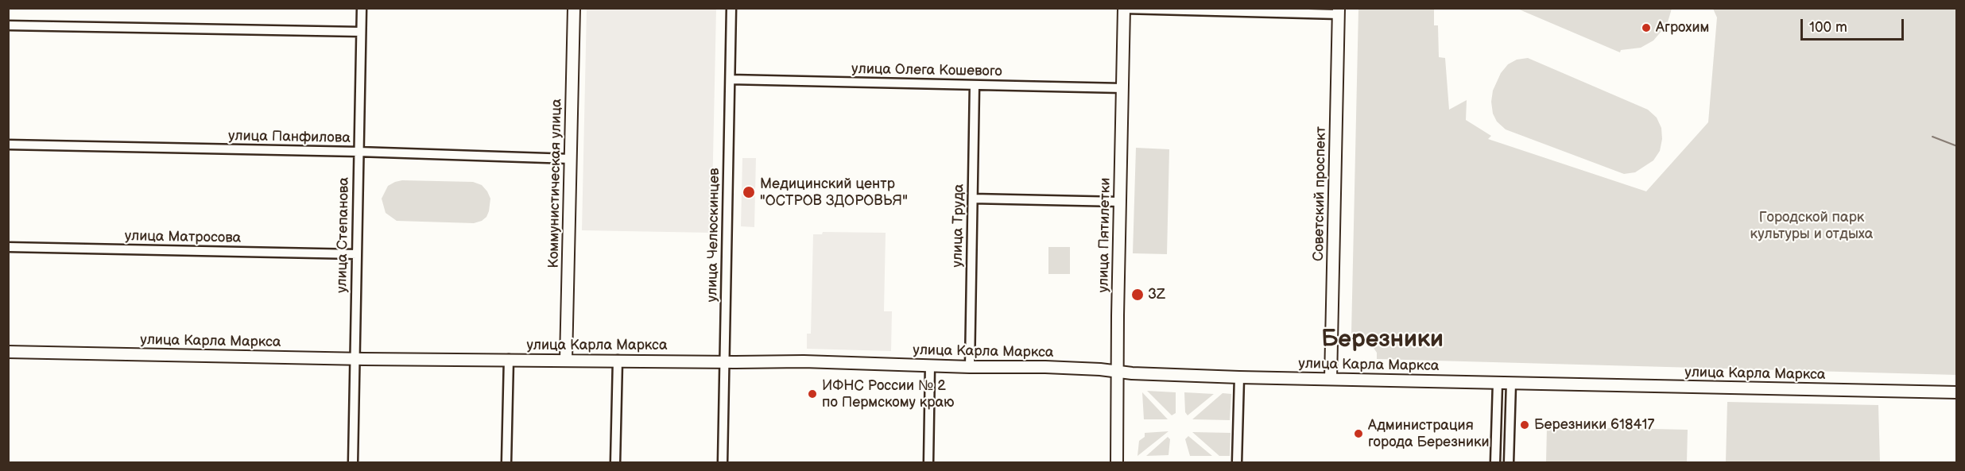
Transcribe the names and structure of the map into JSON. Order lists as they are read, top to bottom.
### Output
{
  "streets": {
    "main road": [
      "Коммунистическая улица",
      "Советский проспект",
      "улица Пятилетки",
      "улица Карла Маркса"
    ],
    "street": [
      "улица Олега Кошевого",
      "улица Панфилова",
      "улица Труда",
      "улица Степанова",
      "улица Челюскинцев",
      "улица Матросова"
    ]
  },
  "crossings": [
    ["улица Олега Кошевого", "улица Труда"],
    ["улица Олега Кошевого", "улица Челюскинцев"],
    ["улица Олега Кошевого", "улица Пятилетки"],
    ["улица Панфилова", "Коммунистическая улица"],
    ["улица Панфилова", "улица Степанова"],
    ["Коммунистическая улица", "улица Карла Маркса"],
    ["Советский проспект", "улица Карла Маркса"],
    ["улица Труда", "улица Карла Маркса"],
    ["улица Степанова", "улица Матросова"],
    ["улица Степанова", "улица Карла Маркса"],
    ["улица Челюскинцев", "улица Карла Маркса"],
    ["улица Пятилетки", "улица Карла Маркса"]
  ],
  "districts": ["Березники"],
  "parks": ["Городской парк культуры и отдыха"],
  "places": [
    "Агрохим",
    "Медицинский центр \"ОСТРОВ ЗДОРОВЬЯ\"",
    "3Z",
    "ИФНС России № 2 по Пермскому краю",
    "Березники 618417",
    "Администрация города Березники"
  ],
  "scale_bar": "100 m"
}
